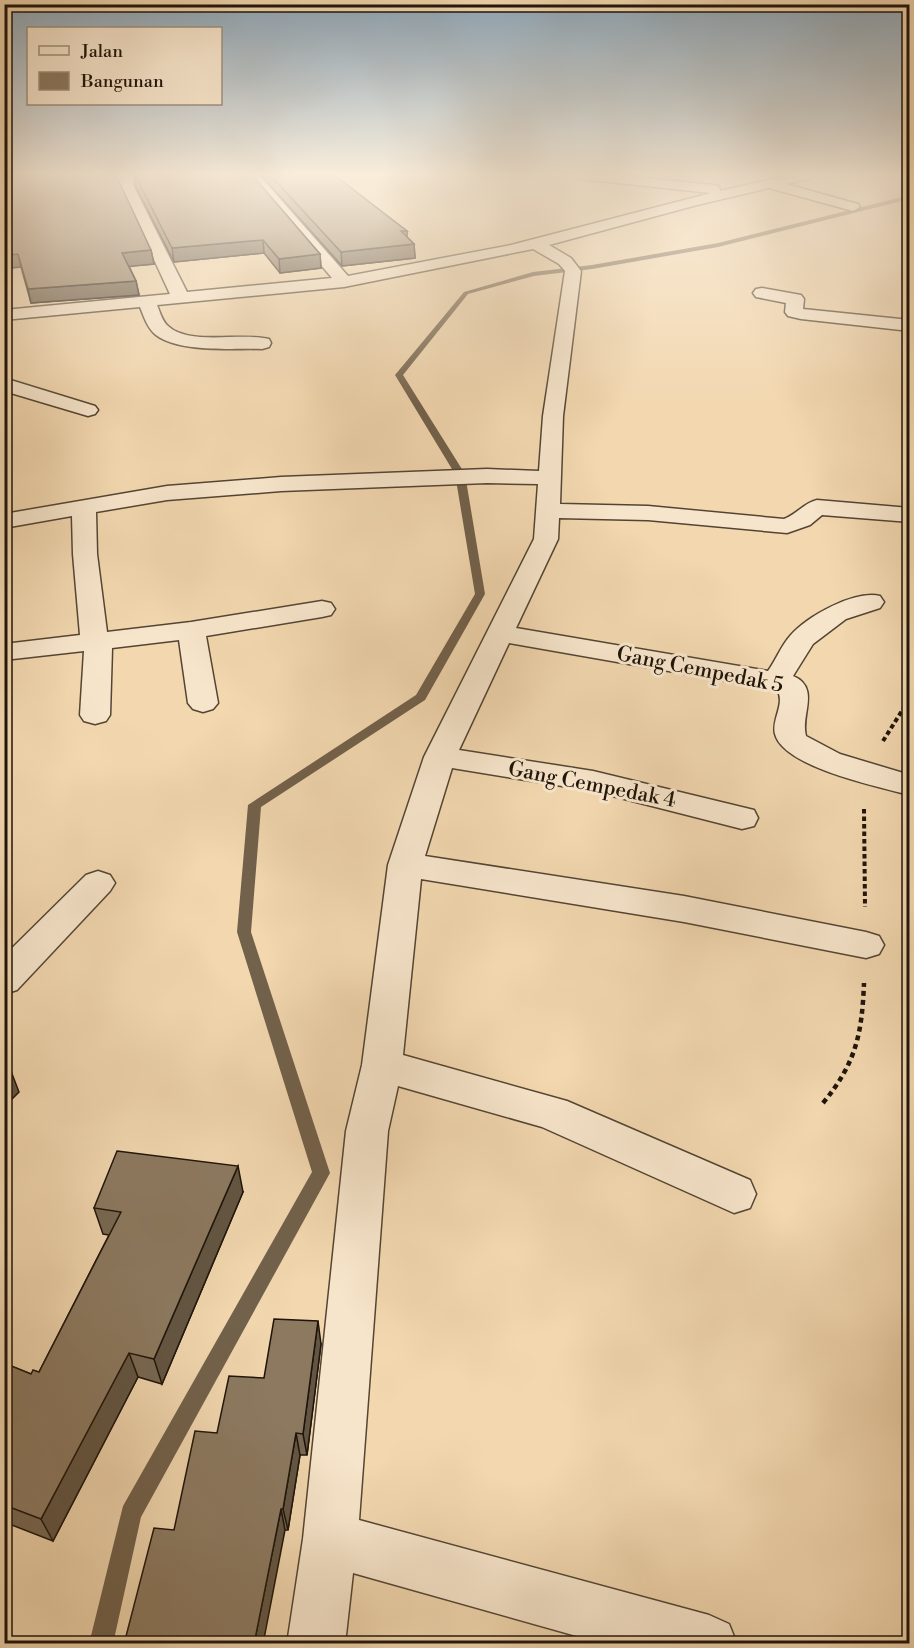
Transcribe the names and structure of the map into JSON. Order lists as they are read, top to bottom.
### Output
{
  "streets": {
    "street": ["Gang Cempedak 5", "Gang Cempedak 4"]
  },
  "legend": ["Jalan", "Bangunan"]
}
